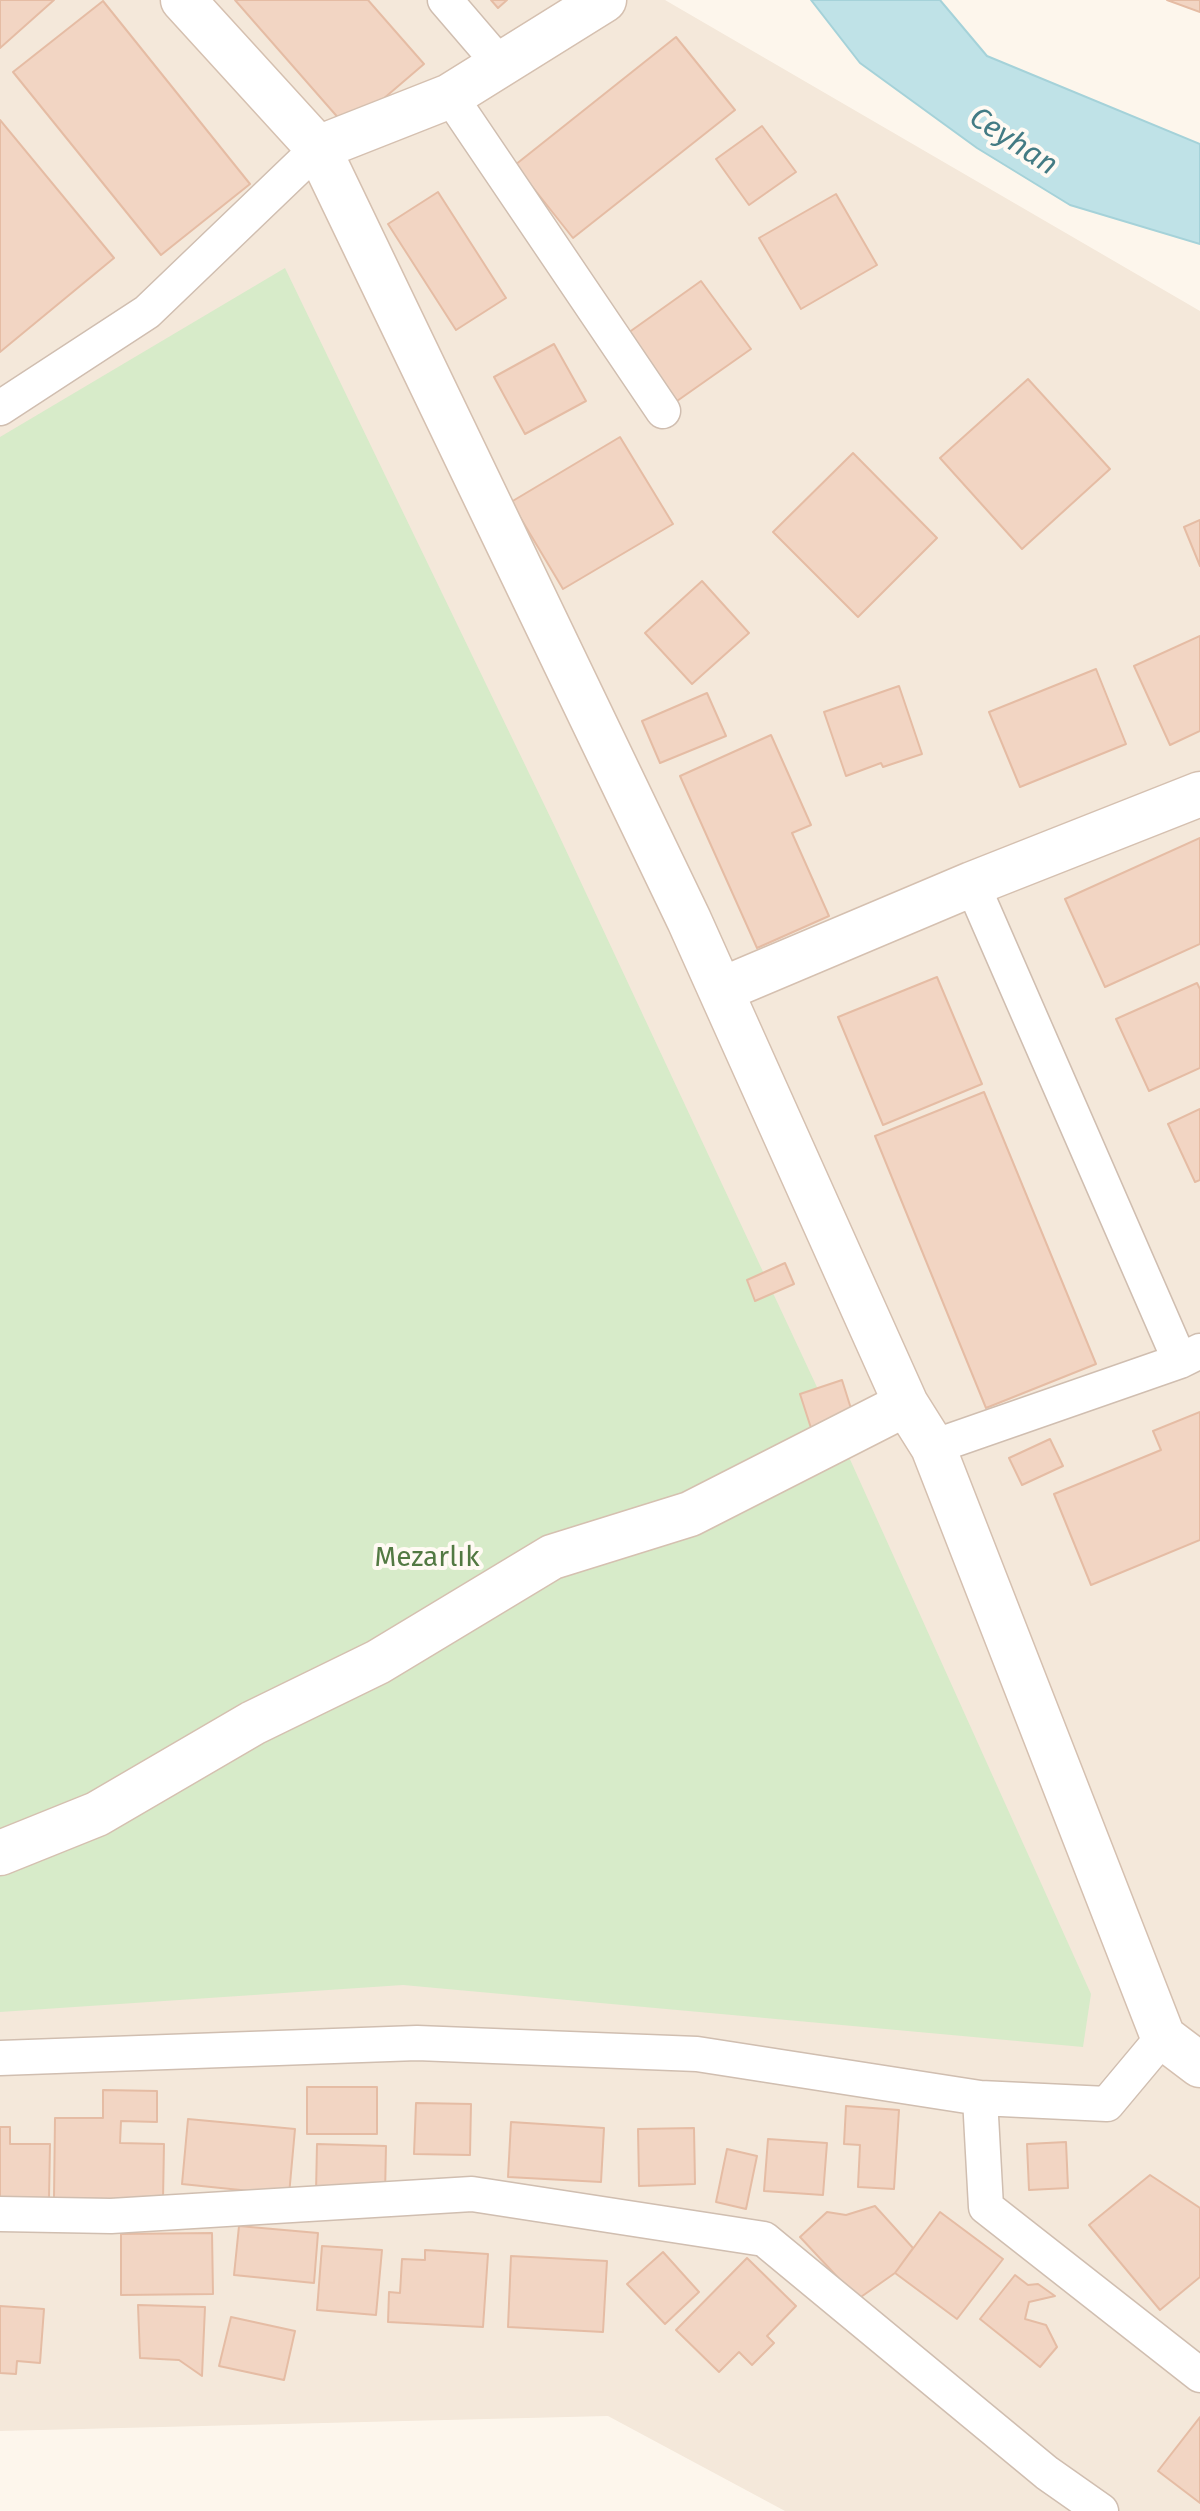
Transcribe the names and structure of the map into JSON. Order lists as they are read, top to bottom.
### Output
{
  "water": ["Ceyhan"],
  "parks": ["Mezarlık"]
}
